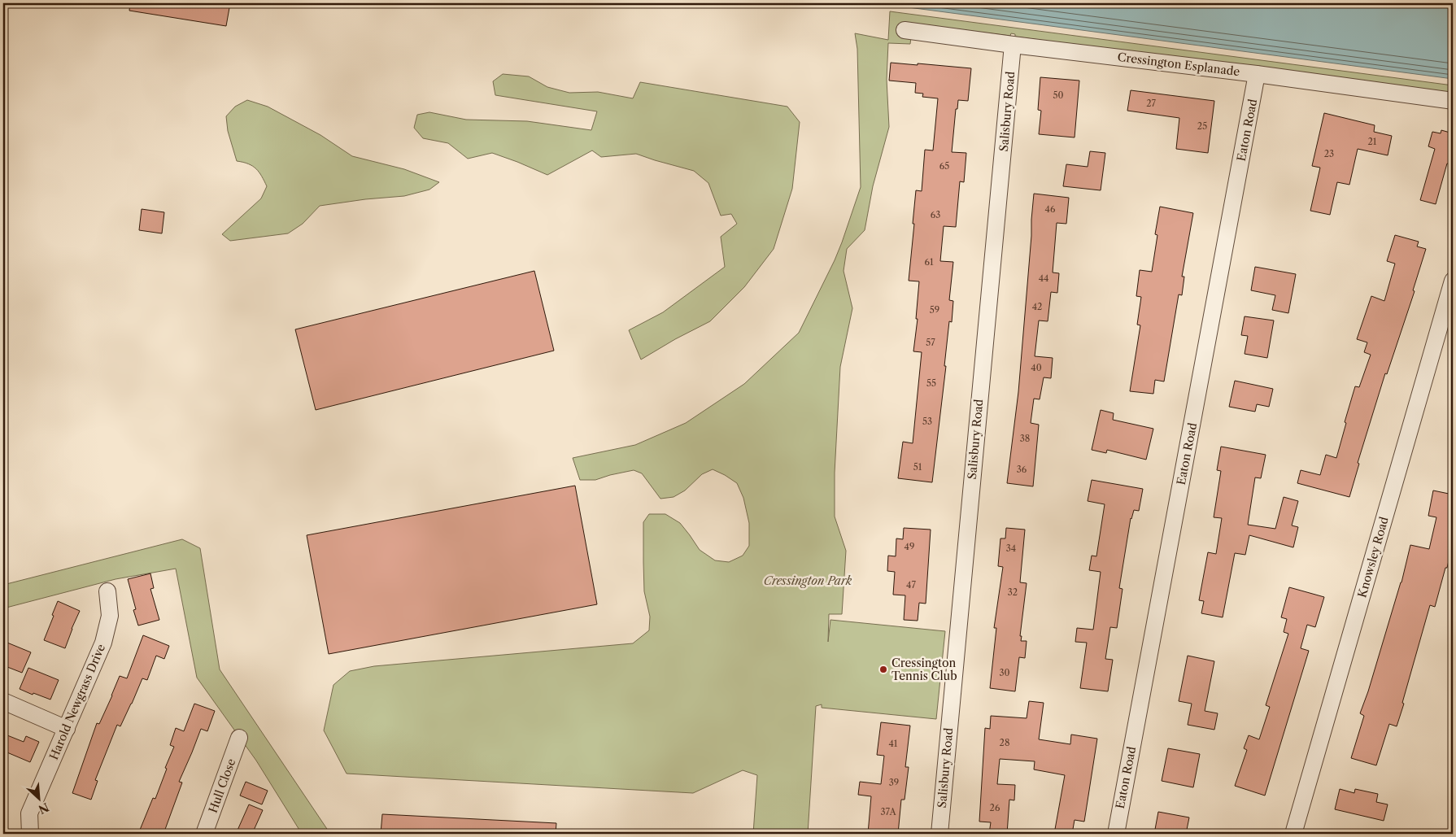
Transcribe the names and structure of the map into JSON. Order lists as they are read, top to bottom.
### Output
{
  "streets": {
    "street": [
      "Cressington Esplanade",
      "Salisbury Road",
      "Eaton Road",
      "Knowsley Road",
      "Harold Newgrass Drive",
      "Hull Close"
    ]
  },
  "crossings": [
    ["Cressington Esplanade", "Salisbury Road"],
    ["Cressington Esplanade", "Eaton Road"]
  ],
  "parks": ["Cressington Park"],
  "places": ["Cressington Tennis Club"],
  "house_numbers": [
    "50",
    "27",
    "25",
    "21",
    "23",
    "65",
    "46",
    "63",
    "61",
    "44",
    "42",
    "59",
    "57",
    "40",
    "55",
    "53",
    "38",
    "51",
    "36",
    "49",
    "34",
    "47",
    "32",
    "30",
    "28",
    "41",
    "39",
    "26",
    "37A"
  ],
  "north": "bottom right"
}
